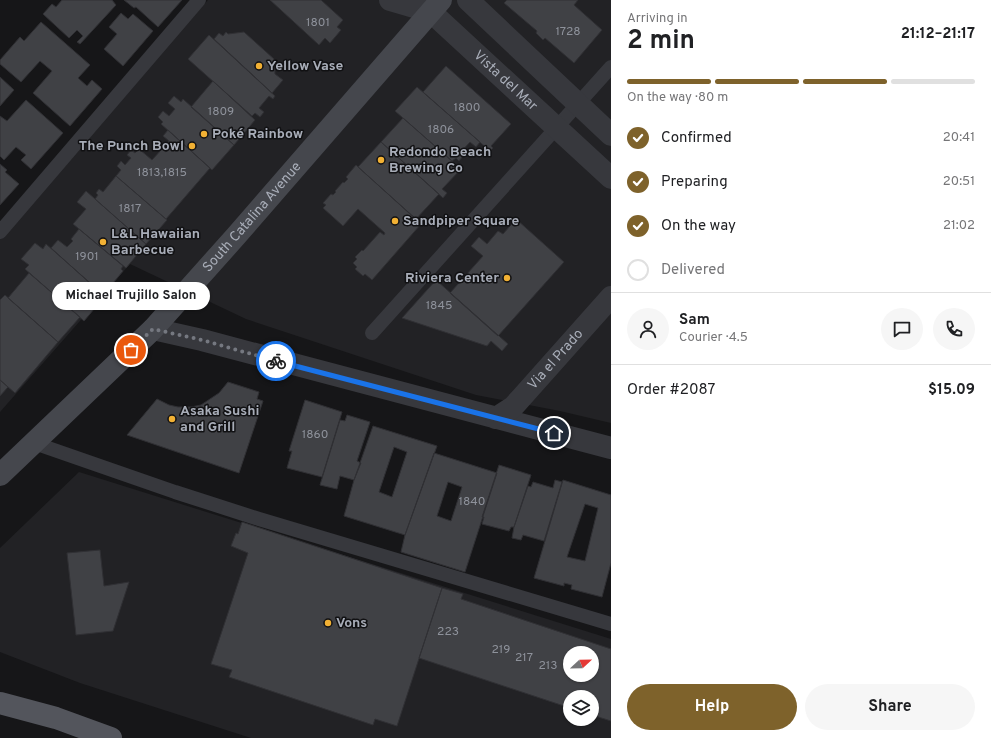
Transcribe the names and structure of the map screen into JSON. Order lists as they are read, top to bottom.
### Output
{
  "streets": {
    "main road": ["South Catalina Avenue"],
    "street": ["Vista del Mar", "Via el Prado"]
  },
  "crossings": [
    ["Vista del Mar", "South Catalina Avenue"]
  ],
  "places": [
    "Yellow Vase",
    "Poké Rainbow",
    "The Punch Bowl",
    "Redondo Beach Brewing Co",
    "Sandpiper Square",
    "L&L Hawaiian Barbecue",
    "Riviera Center",
    "Michael Trujillo Salon",
    "Asaka Sushi and Grill",
    "Vons"
  ],
  "house_numbers": [
    "1801",
    "1728",
    "1800",
    "1809",
    "1806",
    "1813,1815",
    "1817",
    "1901",
    "1845",
    "1860",
    "1840",
    "223",
    "219",
    "217",
    "213"
  ],
  "north": "right",
  "page": {
    "heading": ["2 min", "Arriving in", "21:12–21:17"],
    "panel": [
      "Sam",
      "Courier · 4.5",
      "Order #2087",
      "$15.09"
    ],
    "bar": "On the way · 80 m",
    "list": [
      ["Confirmed", "20:41"],
      ["Preparing", "20:51"],
      ["On the way", "21:02"],
      "Delivered"
    ],
    "bubble": "Michael Trujillo Salon",
    "buttons": ["Help", "Share"]
  }
}
